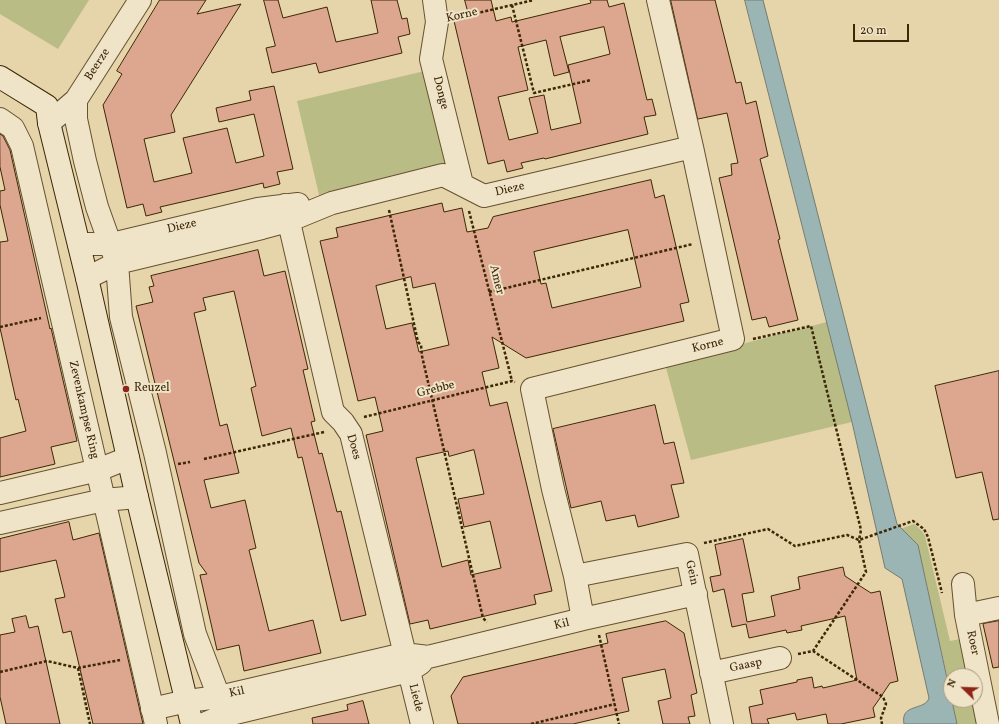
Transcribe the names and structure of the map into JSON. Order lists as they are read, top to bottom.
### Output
{
  "streets": {
    "street": [
      "Korne",
      "Beerze",
      "Donge",
      "Dieze",
      "Zevenkampse Ring",
      "Does",
      "Gein",
      "Kil",
      "Roer",
      "Gaasp",
      "Liede"
    ],
    "path": ["Amer", "Grebbe"]
  },
  "crossings": [
    ["Korne", "Donge"],
    ["Korne", "Dieze"],
    ["Donge", "Dieze"],
    ["Donge", "Amer"],
    ["Dieze", "Amer"],
    ["Dieze", "Does"],
    ["Amer", "Grebbe"],
    ["Grebbe", "Does"],
    ["Zevenkampse Ring", "Kil"],
    ["Does", "Kil"],
    ["Does", "Liede"],
    ["Gein", "Kil"],
    ["Gein", "Gaasp"],
    ["Kil", "Liede"]
  ],
  "places": ["Reuzel"],
  "scale_bar": "20 m",
  "north": "top left"
}
